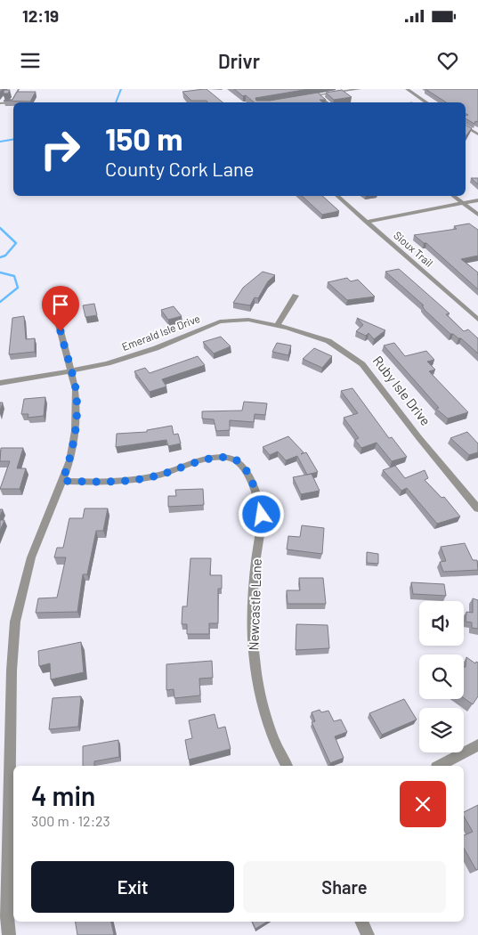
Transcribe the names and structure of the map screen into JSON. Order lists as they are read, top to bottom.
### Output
{
  "streets": {
    "street": [
      "Sioux Trail",
      "Emerald Isle Drive",
      "Ruby Isle Drive",
      "Newcastle Lane"
    ]
  },
  "crossings": [
    ["Emerald Isle Drive", "Ruby Isle Drive"]
  ],
  "page": {
    "status": "12:19",
    "header": "Drivr",
    "turn": ["150 m", "County Cork Lane"],
    "heading": ["4 min", "300 m · 12:23"],
    "buttons": ["Exit", "Share"]
  }
}
